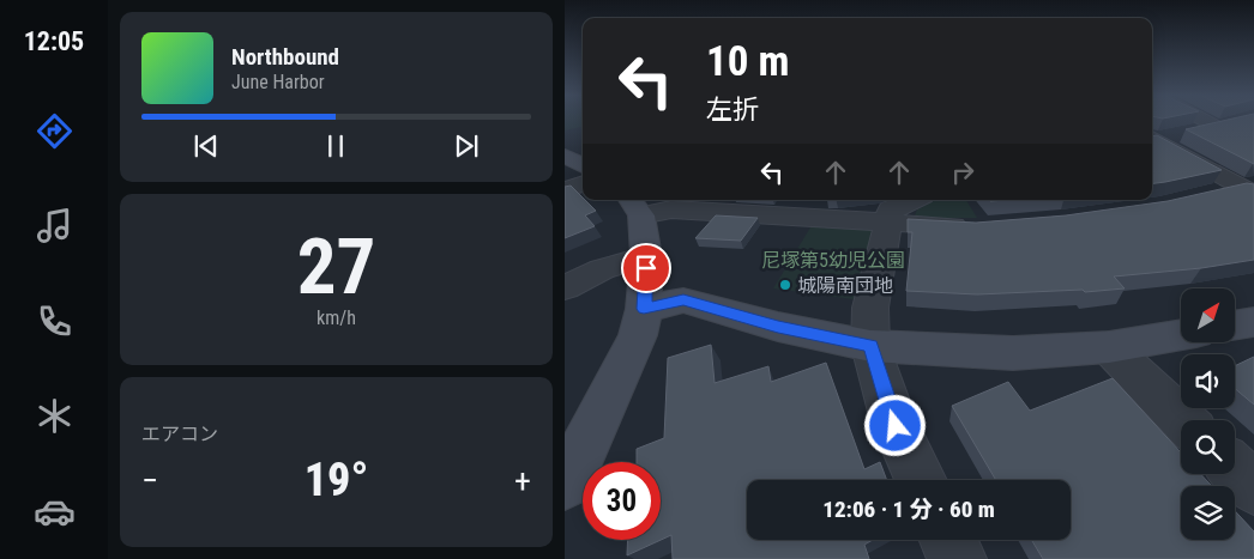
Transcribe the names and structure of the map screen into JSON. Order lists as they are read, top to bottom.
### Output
{
  "parks": ["尼塚第5幼児公園"],
  "places": ["城陽南団地"],
  "north": "top right",
  "page": {
    "tabs": "12:05",
    "turn": ["10 m", "左折"],
    "song": ["Northbound", "June Harbor"],
    "tile": [
      ["27", "km/h"],
      "エアコン"
    ],
    "heat": ["−", "19°", "+"],
    "limit": "30",
    "trip": "12:06 · 1 分 · 60 m"
  }
}
